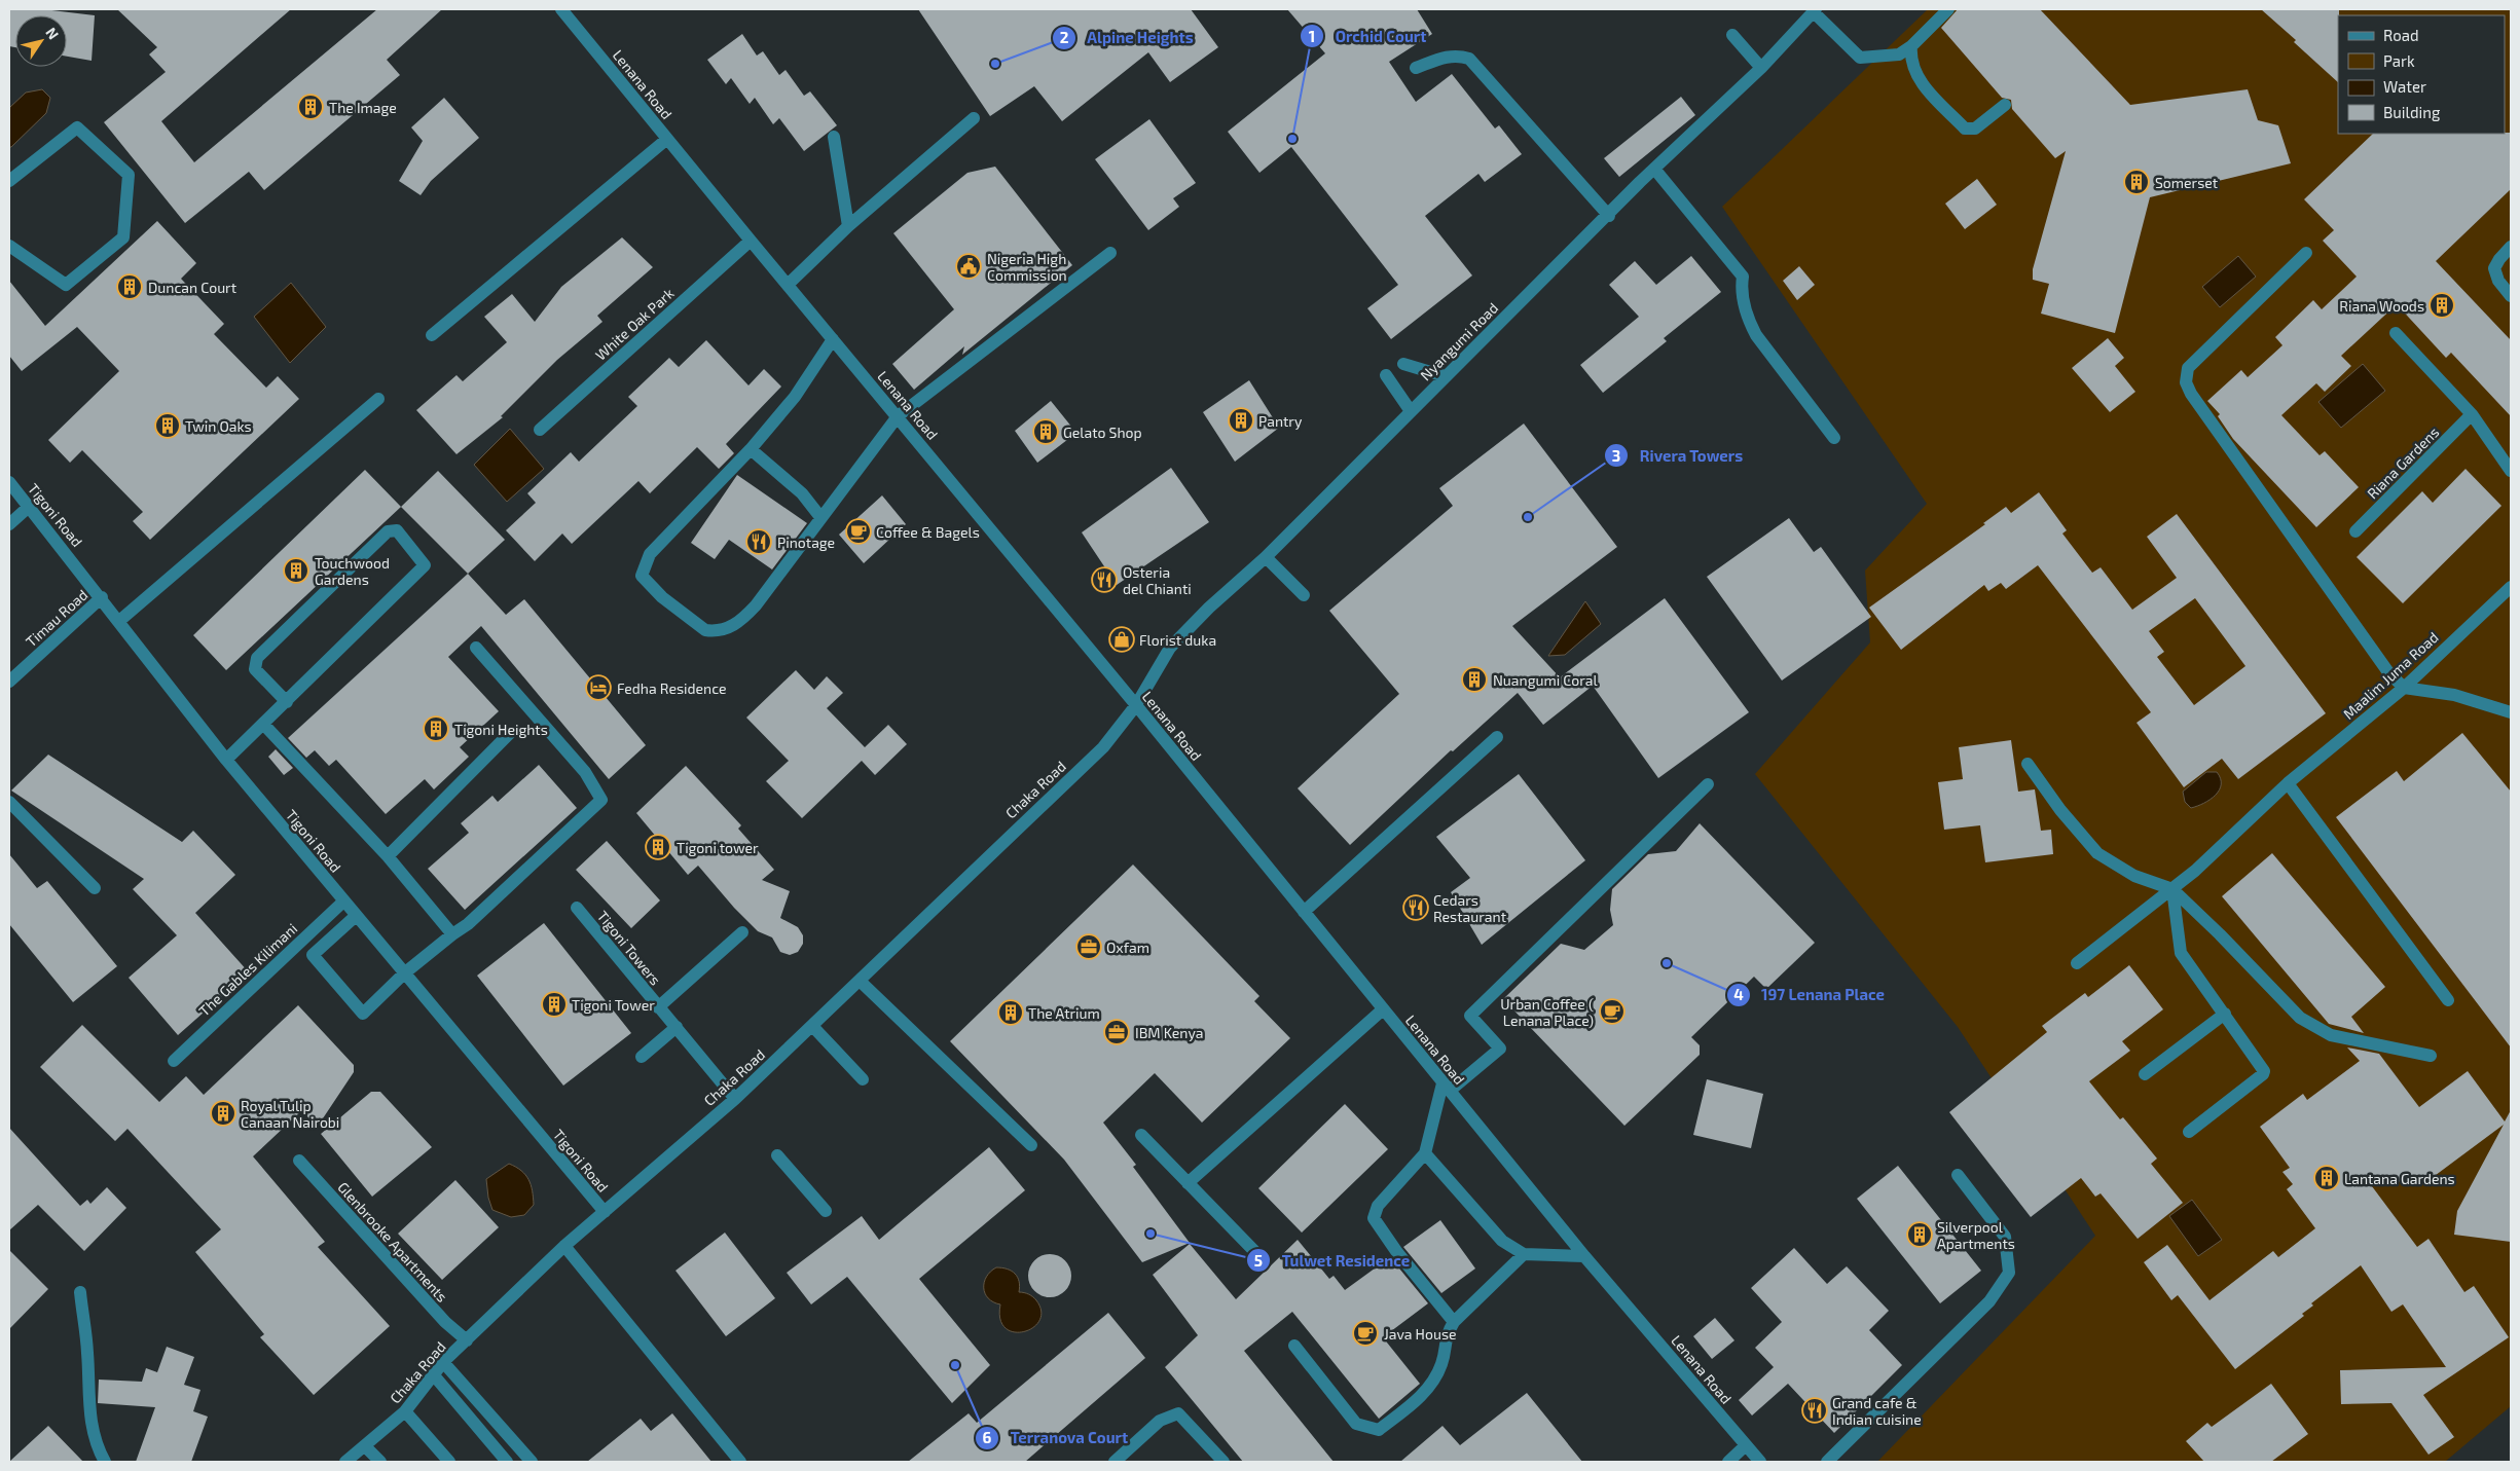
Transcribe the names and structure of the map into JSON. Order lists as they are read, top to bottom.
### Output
{
  "streets": {
    "street": [
      "Lenana Road",
      "White Oak Park",
      "Nyangumi Road",
      "Riana Gardens",
      "Tigoni Road",
      "Timau Road",
      "Maalim Juma Road",
      "Chaka Road",
      "Tigoni Towers",
      "The Gables Kilimani",
      "Glenbrooke Apartments"
    ]
  },
  "crossings": [
    ["Lenana Road", "White Oak Park"],
    ["Lenana Road", "Nyangumi Road"],
    ["Lenana Road", "Chaka Road"],
    ["Nyangumi Road", "Chaka Road"],
    ["Tigoni Road", "Timau Road"],
    ["Tigoni Road", "Chaka Road"],
    ["Tigoni Road", "The Gables Kilimani"],
    ["Chaka Road", "Tigoni Towers"],
    ["Chaka Road", "Glenbrooke Apartments"]
  ],
  "places": {
    "other": [
      "Alpine Heights",
      "Orchid Court",
      "Rivera Towers",
      "197 Lenana Place",
      "Tulwet Residence",
      "Terranova Court"
    ],
    "building": [
      "The Image",
      "Somerset",
      "Duncan Court",
      "Riana Woods",
      "Pantry",
      "Twin Oaks",
      "Gelato Shop",
      "Touchwood Gardens",
      "Nuangumi Coral",
      "Tigoni Heights",
      "Tigoni tower",
      "Tigoni Tower",
      "The Atrium",
      "Royal Tulip Canaan Nairobi",
      "Lantana Gardens",
      "Silverpool Apartments"
    ],
    "public building": ["Nigeria High Commission"],
    "cafe": ["Coffee & Bagels", "Urban Coffee ( Lenana Place)", "Java House"],
    "restaurant": [
      "Pinotage",
      "Osteria del Chianti",
      "Cedars Restaurant",
      "Grand cafe & Indian cuisine"
    ],
    "shop": ["Florist duka"],
    "hotel": ["Fedha Residence"],
    "office": ["Oxfam", "IBM Kenya"]
  },
  "legend": [
    "Road",
    "Park",
    "Water",
    "Building"
  ],
  "north": "top right"
}
